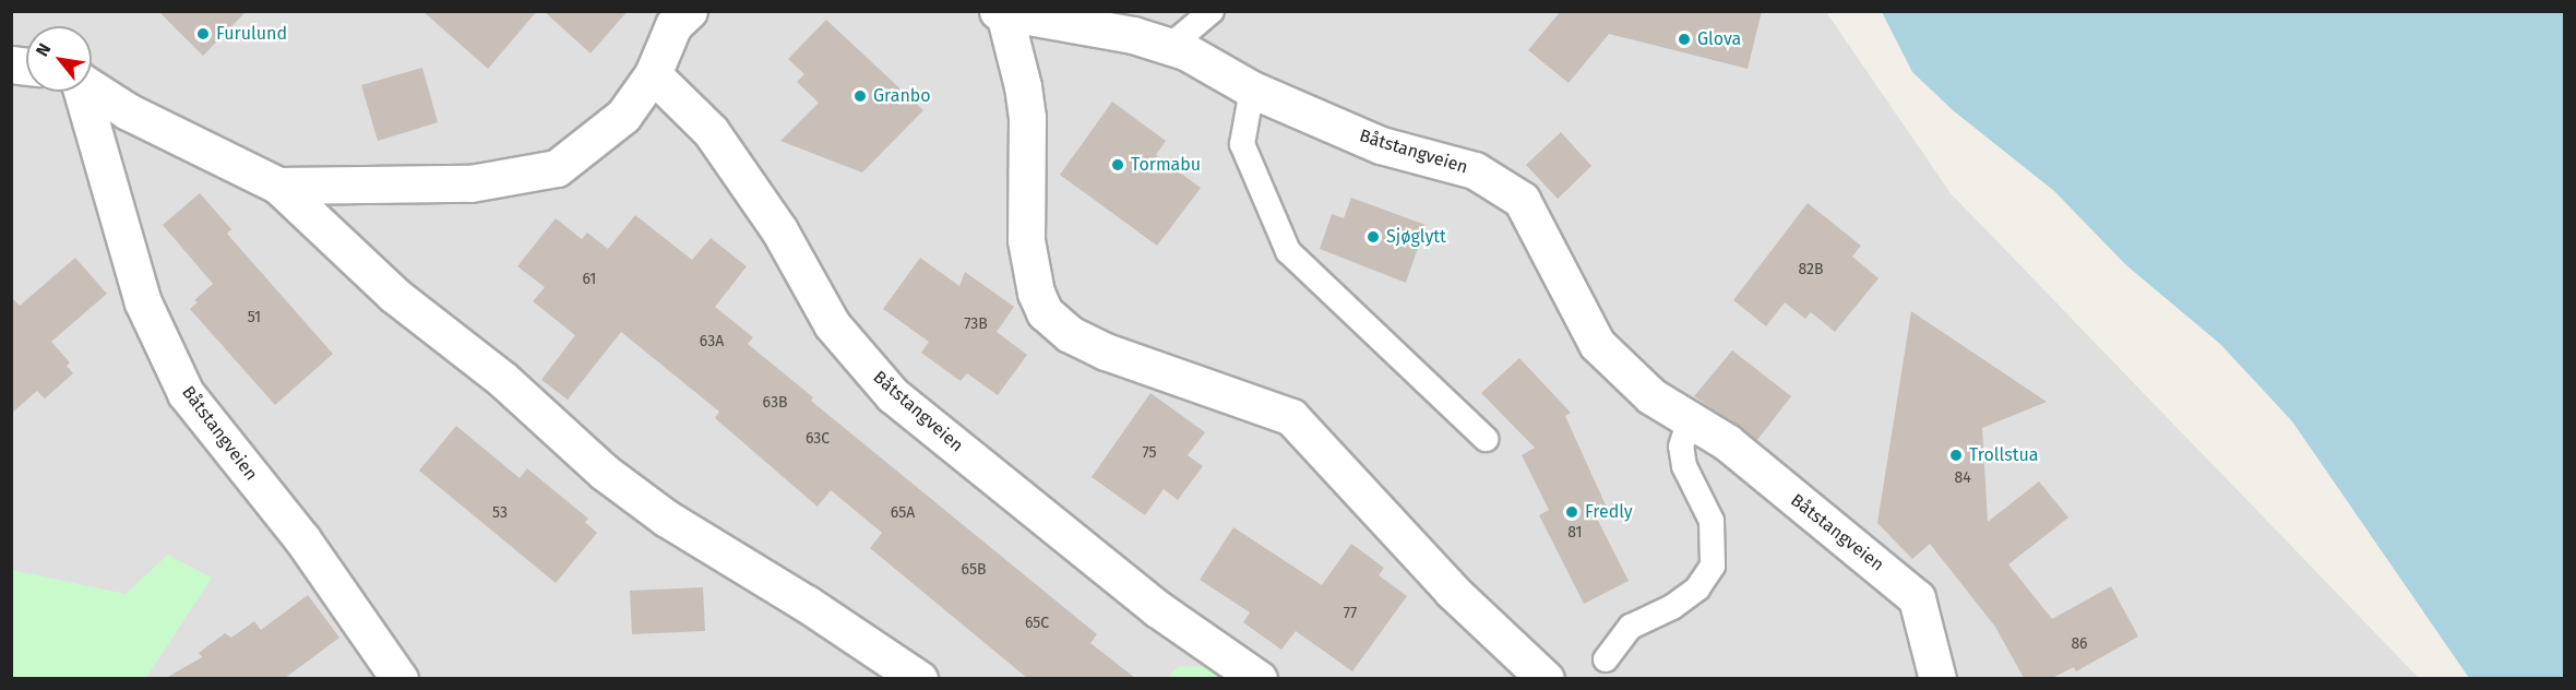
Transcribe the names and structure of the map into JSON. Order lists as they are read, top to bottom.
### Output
{
  "streets": {
    "street": ["Båtstangveien"]
  },
  "places": [
    "Furulund",
    "Glova",
    "Granbo",
    "Tormabu",
    "Sjøglytt",
    "Trollstua",
    "Fredly"
  ],
  "house_numbers": [
    "82B",
    "61",
    "51",
    "73B",
    "63A",
    "63B",
    "63C",
    "75",
    "84",
    "53",
    "65A",
    "81",
    "65B",
    "77",
    "65C",
    "86"
  ],
  "north": "top left"
}
